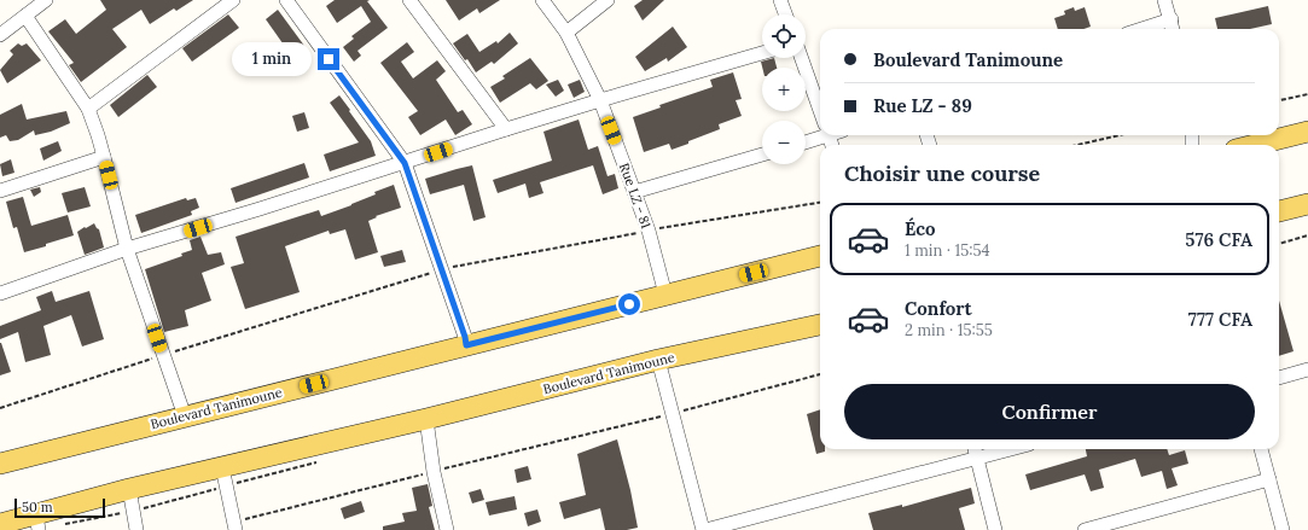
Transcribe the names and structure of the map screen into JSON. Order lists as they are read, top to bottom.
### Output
{
  "streets": {
    "main road": ["Boulevard Tanimoune"],
    "street": ["Rue LZ - 81"]
  },
  "crossings": [
    ["Rue LZ - 81", "Boulevard Tanimoune"]
  ],
  "scale_bar": "50 m",
  "page": {
    "map_buttons": ["+", "−"],
    "banner": ["Boulevard Tanimoune", "Rue LZ - 89"],
    "bubble": "1 min",
    "heading": "Choisir une course",
    "list": [
      {
        "name": "Éco",
        "note": "1 min · 15:54",
        "value": "576 CFA"
      },
      {
        "name": "Confort",
        "note": "2 min · 15:55",
        "value": "777 CFA"
      }
    ],
    "buttons": "Confirmer",
    "scale": "50 m"
  }
}
